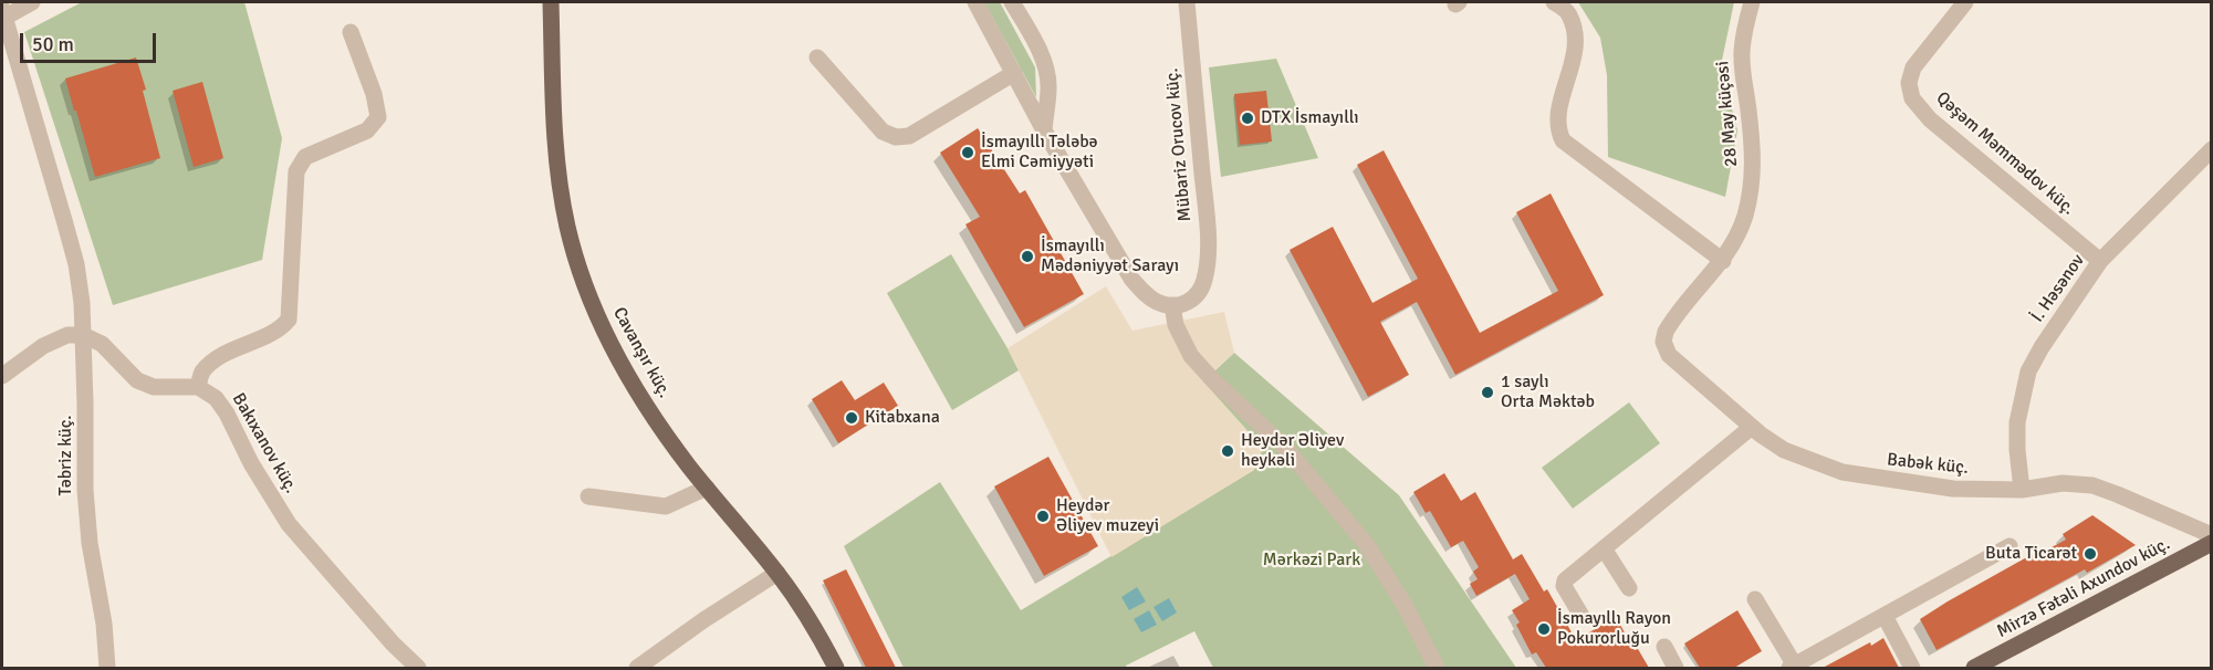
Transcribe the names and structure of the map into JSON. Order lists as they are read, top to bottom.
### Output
{
  "streets": {
    "main road": ["Cavanşır küç.", "Mirzə Fətəli Axundov küç."],
    "street": [
      "28 May küçəsi",
      "Mübariz Orucov küç.",
      "Qəşəm Məmmədov küç.",
      "İ. Həsənov",
      "Bakıxanov küç.",
      "Təbriz küç.",
      "Babək küç."
    ]
  },
  "crossings": [
    ["28 May küçəsi", "Babək küç."],
    ["Qəşəm Məmmədov küç.", "İ. Həsənov"],
    ["İ. Həsənov", "Babək küç."]
  ],
  "parks": ["Mərkəzi Park"],
  "places": [
    "DTX İsmayıllı",
    "İsmayıllı Tələbə Elmi Cəmiyyəti",
    "İsmayıllı Mədəniyyət Sarayı",
    "1 saylı Orta Məktəb",
    "Kitabxana",
    "Heydər Əliyev heykəli",
    "Heydər Əliyev muzeyi",
    "Buta Ticarət",
    "İsmayıllı Rayon Pokurorluğu"
  ],
  "scale_bar": "50 m"
}
